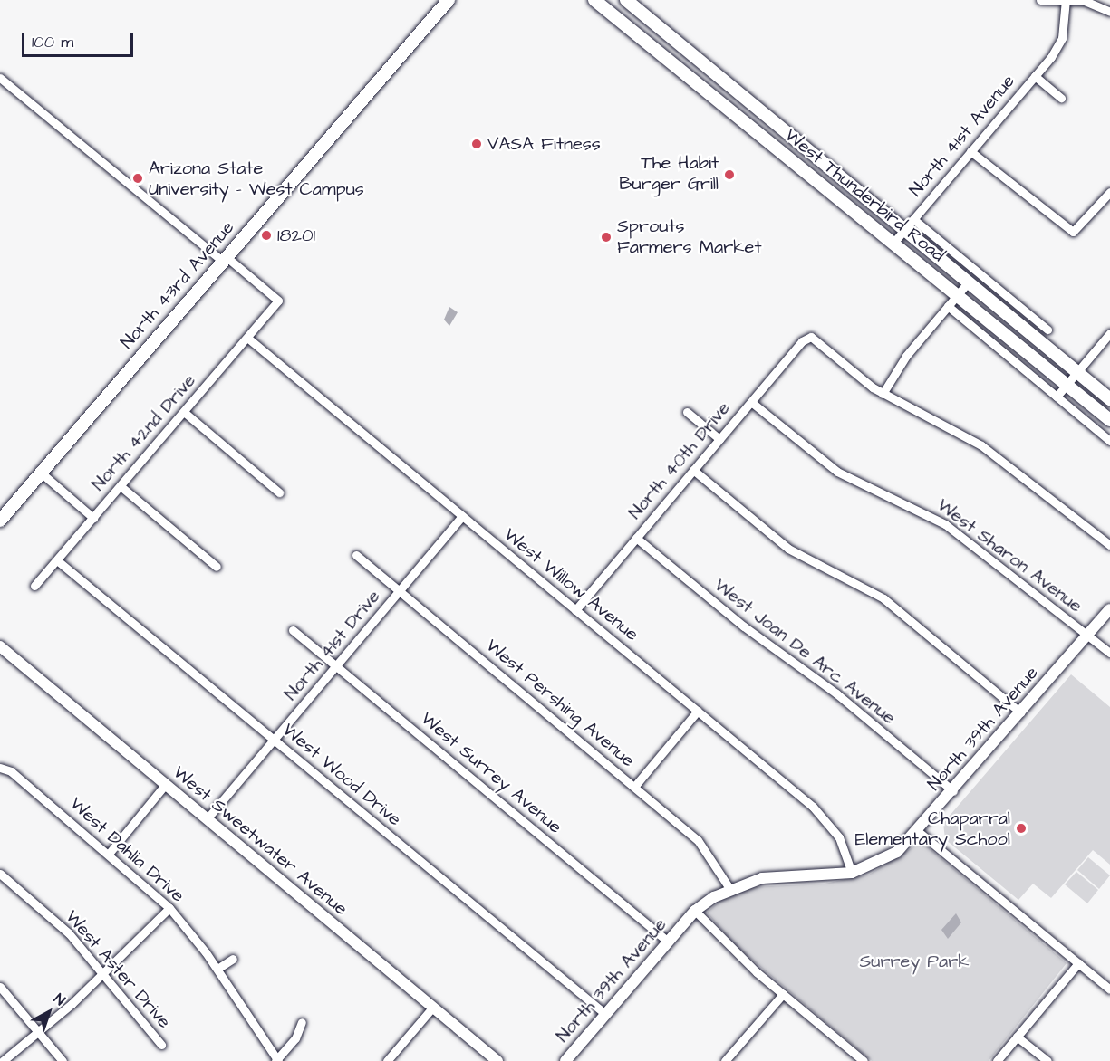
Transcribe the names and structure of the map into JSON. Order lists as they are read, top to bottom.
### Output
{
  "streets": {
    "main road": ["West Thunderbird Road", "North 43rd Avenue"],
    "street": [
      "North 41st Avenue",
      "North 42nd Drive",
      "North 40th Drive",
      "West Sharon Avenue",
      "West Willow Avenue",
      "North 41st Drive",
      "West Joan De Arc Avenue",
      "West Pershing Avenue",
      "North 39th Avenue",
      "West Surrey Avenue",
      "West Wood Drive",
      "West Sweetwater Avenue",
      "West Dahlia Drive",
      "West Aster Drive"
    ]
  },
  "crossings": [
    ["North 41st Avenue", "West Thunderbird Road"],
    ["North 43rd Avenue", "North 42nd Drive"],
    ["North 42nd Drive", "West Willow Avenue"],
    ["North 42nd Drive", "West Wood Drive"],
    ["North 40th Drive", "West Sharon Avenue"],
    ["North 40th Drive", "West Willow Avenue"],
    ["North 40th Drive", "West Joan De Arc Avenue"],
    ["West Sharon Avenue", "North 39th Avenue"],
    ["West Willow Avenue", "North 41st Drive"],
    ["West Willow Avenue", "North 39th Avenue"],
    ["North 41st Drive", "West Pershing Avenue"],
    ["North 41st Drive", "West Surrey Avenue"],
    ["North 41st Drive", "West Wood Drive"],
    ["North 41st Drive", "West Sweetwater Avenue"],
    ["West Joan De Arc Avenue", "North 39th Avenue"],
    ["West Pershing Avenue", "North 39th Avenue"],
    ["North 39th Avenue", "West Surrey Avenue"],
    ["North 39th Avenue", "West Wood Drive"]
  ],
  "parks": ["Surrey Park"],
  "places": [
    "VASA Fitness",
    "The Habit Burger Grill",
    "Arizona State University - West Campus",
    "18201",
    "Sprouts Farmers Market",
    "Chaparral Elementary School"
  ],
  "scale_bar": "100 m",
  "north": "top right"
}
